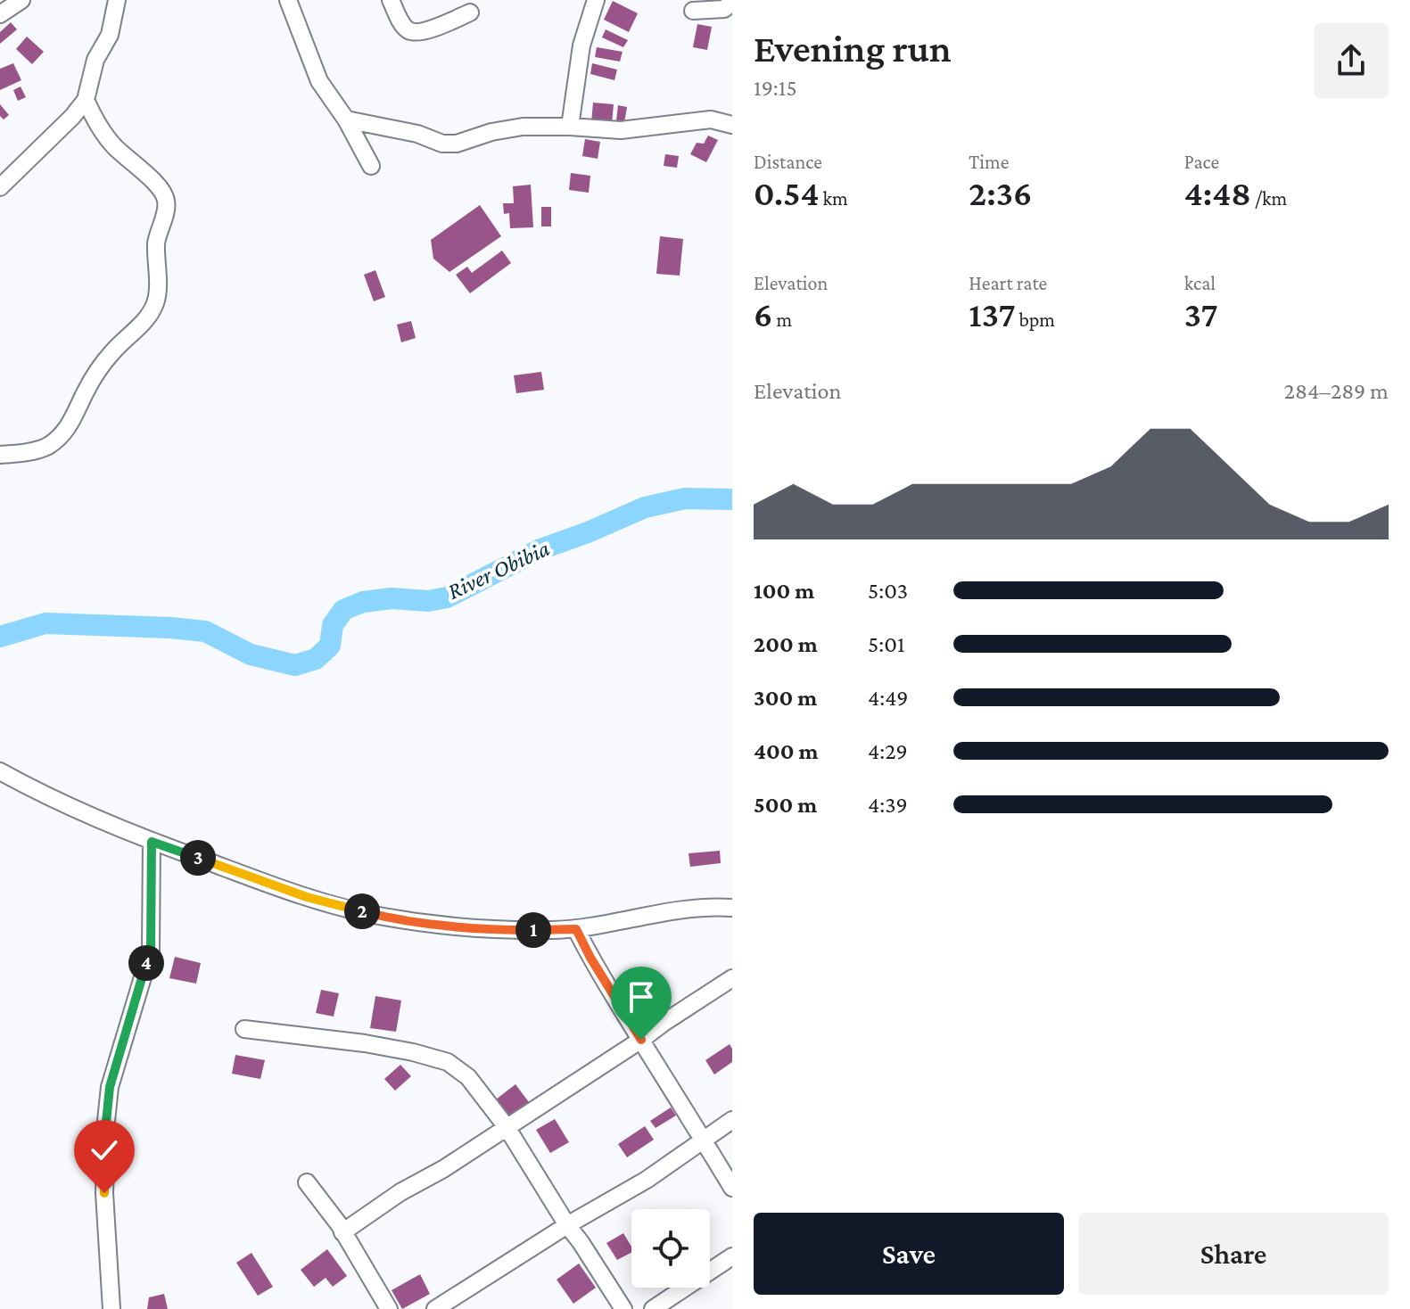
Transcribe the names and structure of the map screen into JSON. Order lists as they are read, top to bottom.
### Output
{
  "water": ["River Obibia"],
  "page": {
    "heading": ["Evening run", "19:15"],
    "stats": [
      ["Distance", "0.54 km"],
      ["Time", "2:36"],
      ["Pace", "4:48 /km"],
      ["Elevation", "6 m"],
      ["Heart rate", "137 bpm"],
      ["kcal", "37"]
    ],
    "chart": ["Elevation", "284–289 m"],
    "list": [
      {
        "name": "100 m",
        "note": "5:03"
      },
      {
        "name": "200 m",
        "note": "5:01"
      },
      {
        "name": "300 m",
        "note": "4:49"
      },
      {
        "name": "400 m",
        "note": "4:29"
      },
      {
        "name": "500 m",
        "note": "4:39"
      }
    ],
    "pins": [
      "3",
      "2",
      "1",
      "4"
    ],
    "buttons": ["Save", "Share"]
  }
}
